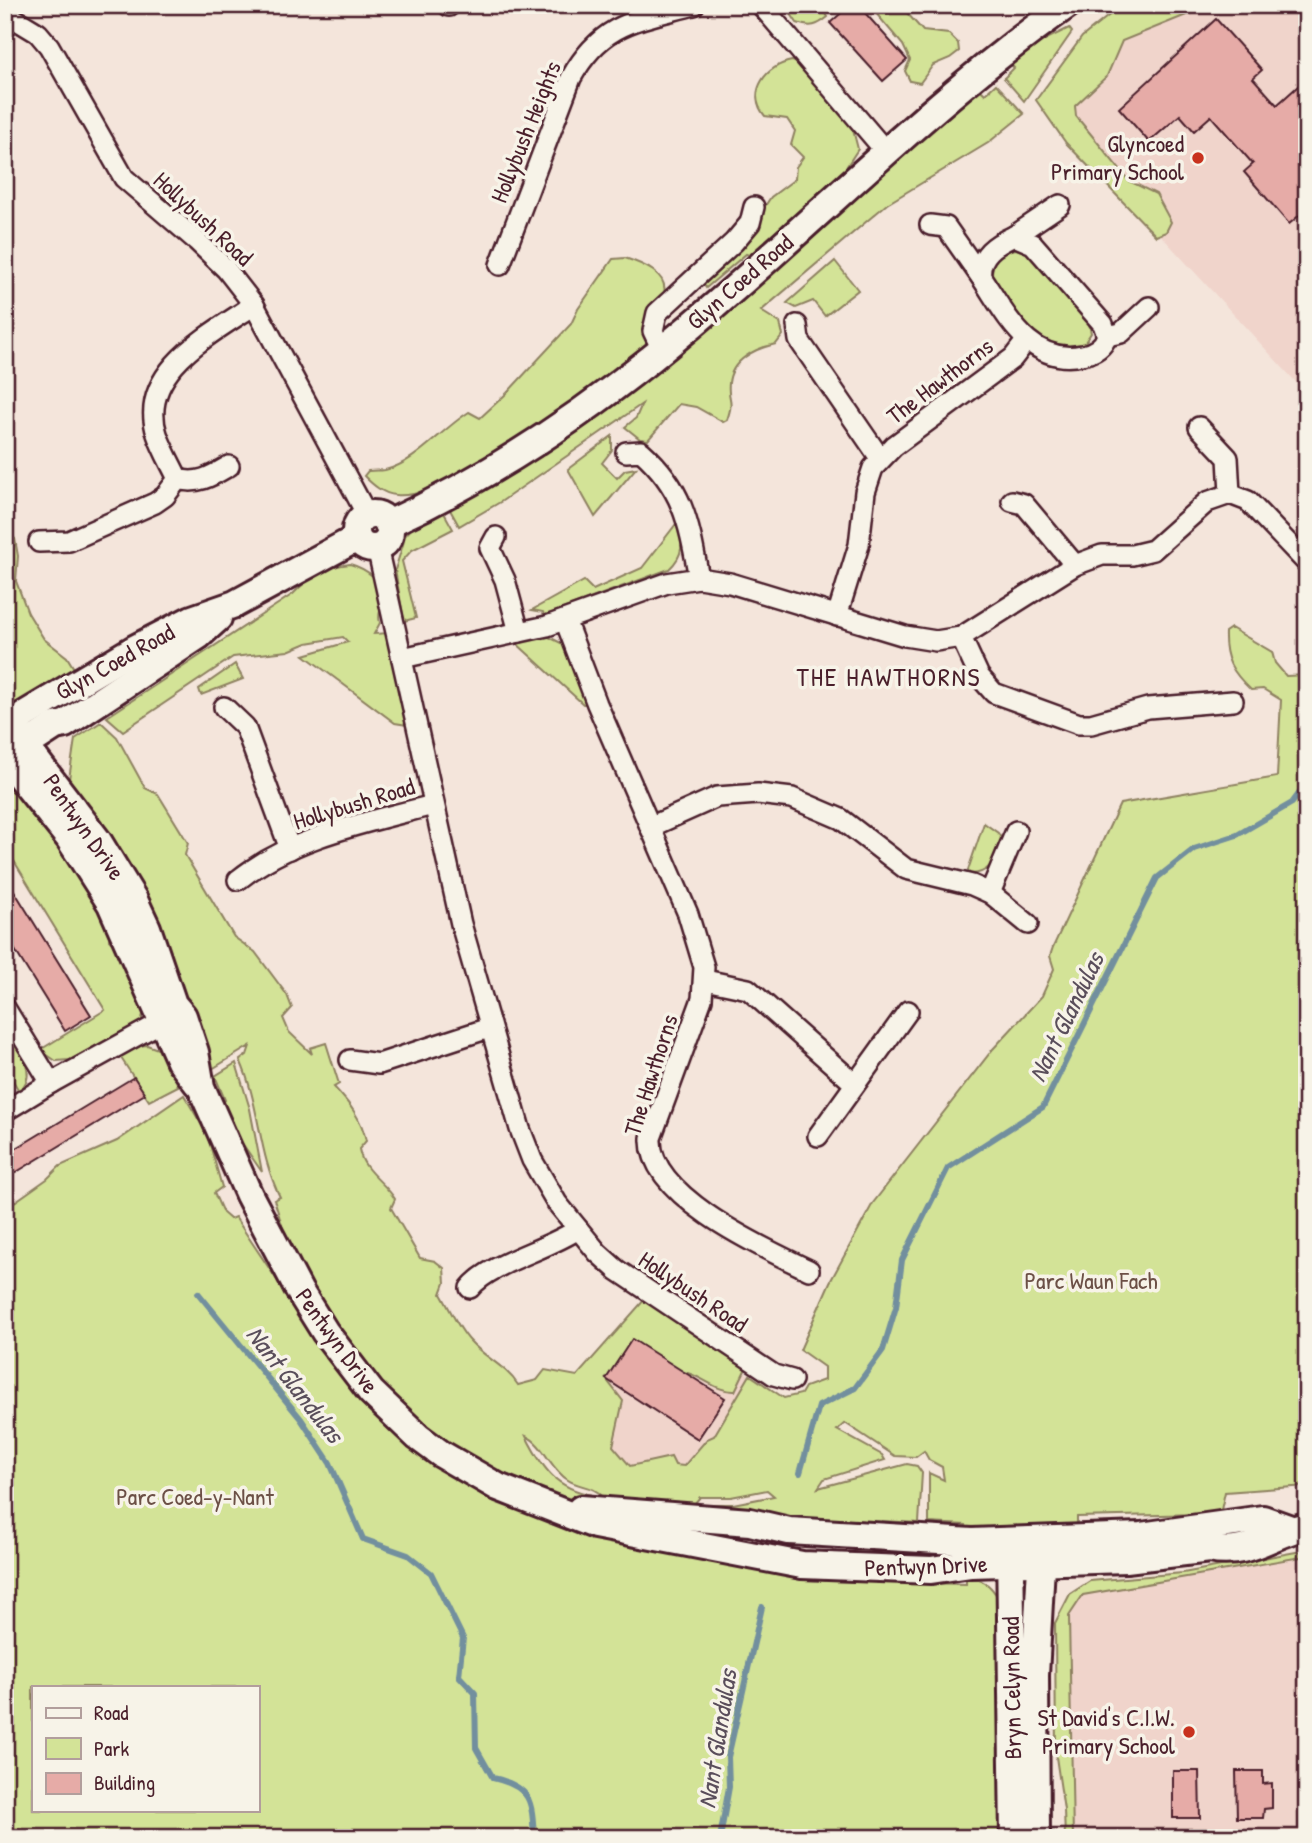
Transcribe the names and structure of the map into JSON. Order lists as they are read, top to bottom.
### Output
{
  "streets": {
    "street": [
      "Hollybush Heights",
      "Hollybush Road",
      "Glyn Coed Road",
      "The Hawthorns",
      "Pentwyn Drive",
      "Bryn Celyn Road"
    ]
  },
  "crossings": [
    ["Hollybush Road", "Glyn Coed Road"],
    ["Glyn Coed Road", "Pentwyn Drive"],
    ["Pentwyn Drive", "Bryn Celyn Road"]
  ],
  "districts": ["THE HAWTHORNS"],
  "water": ["Nant Glandulas"],
  "parks": ["Parc Waun Fach", "Parc Coed-y-Nant"],
  "places": ["Glyncoed Primary School", "St David's C.I.W. Primary School"],
  "legend": ["Road", "Park", "Building"]
}
